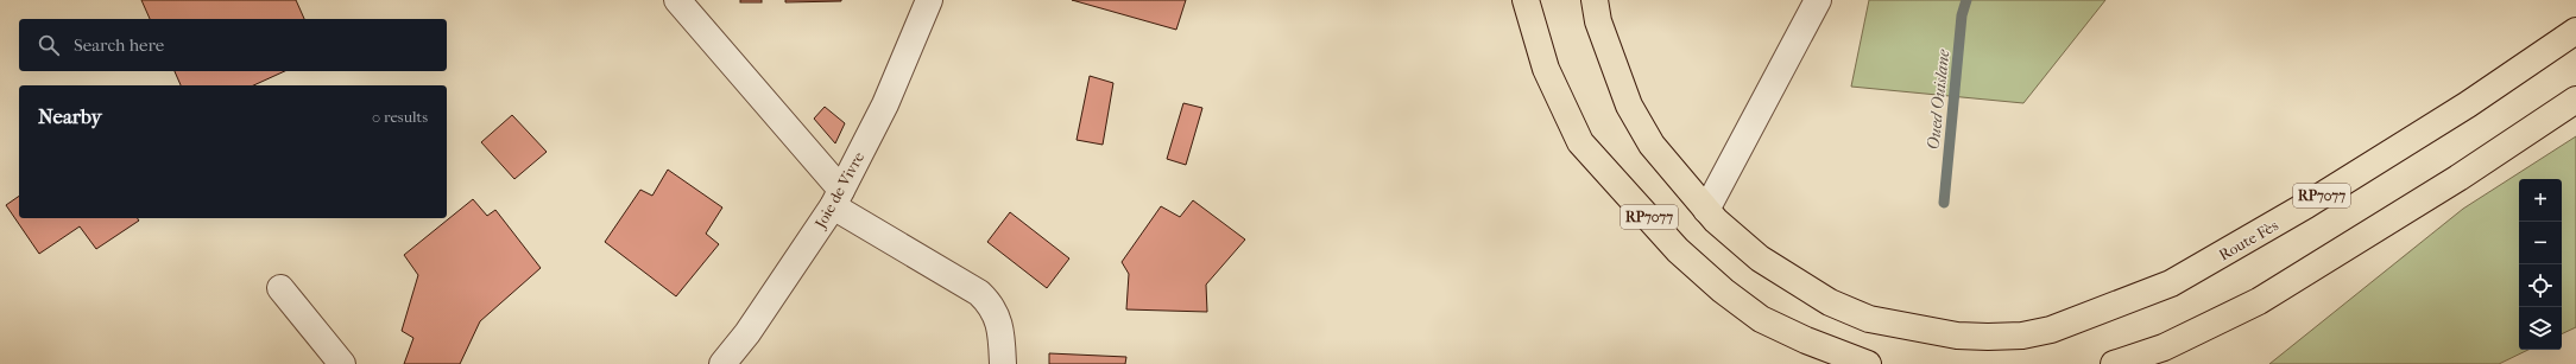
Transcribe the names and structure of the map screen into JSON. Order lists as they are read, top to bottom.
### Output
{
  "streets": {
    "main road": ["RP7077", "Route Fès"],
    "street": ["Joie de Vivre"]
  },
  "crossings": [
    ["RP7077", "Route Fès"]
  ],
  "water": ["Oued Ouislane"],
  "page": {
    "search": "Search here",
    "heading": ["Nearby", "0 results"],
    "map_buttons": ["+", "−"]
  }
}
